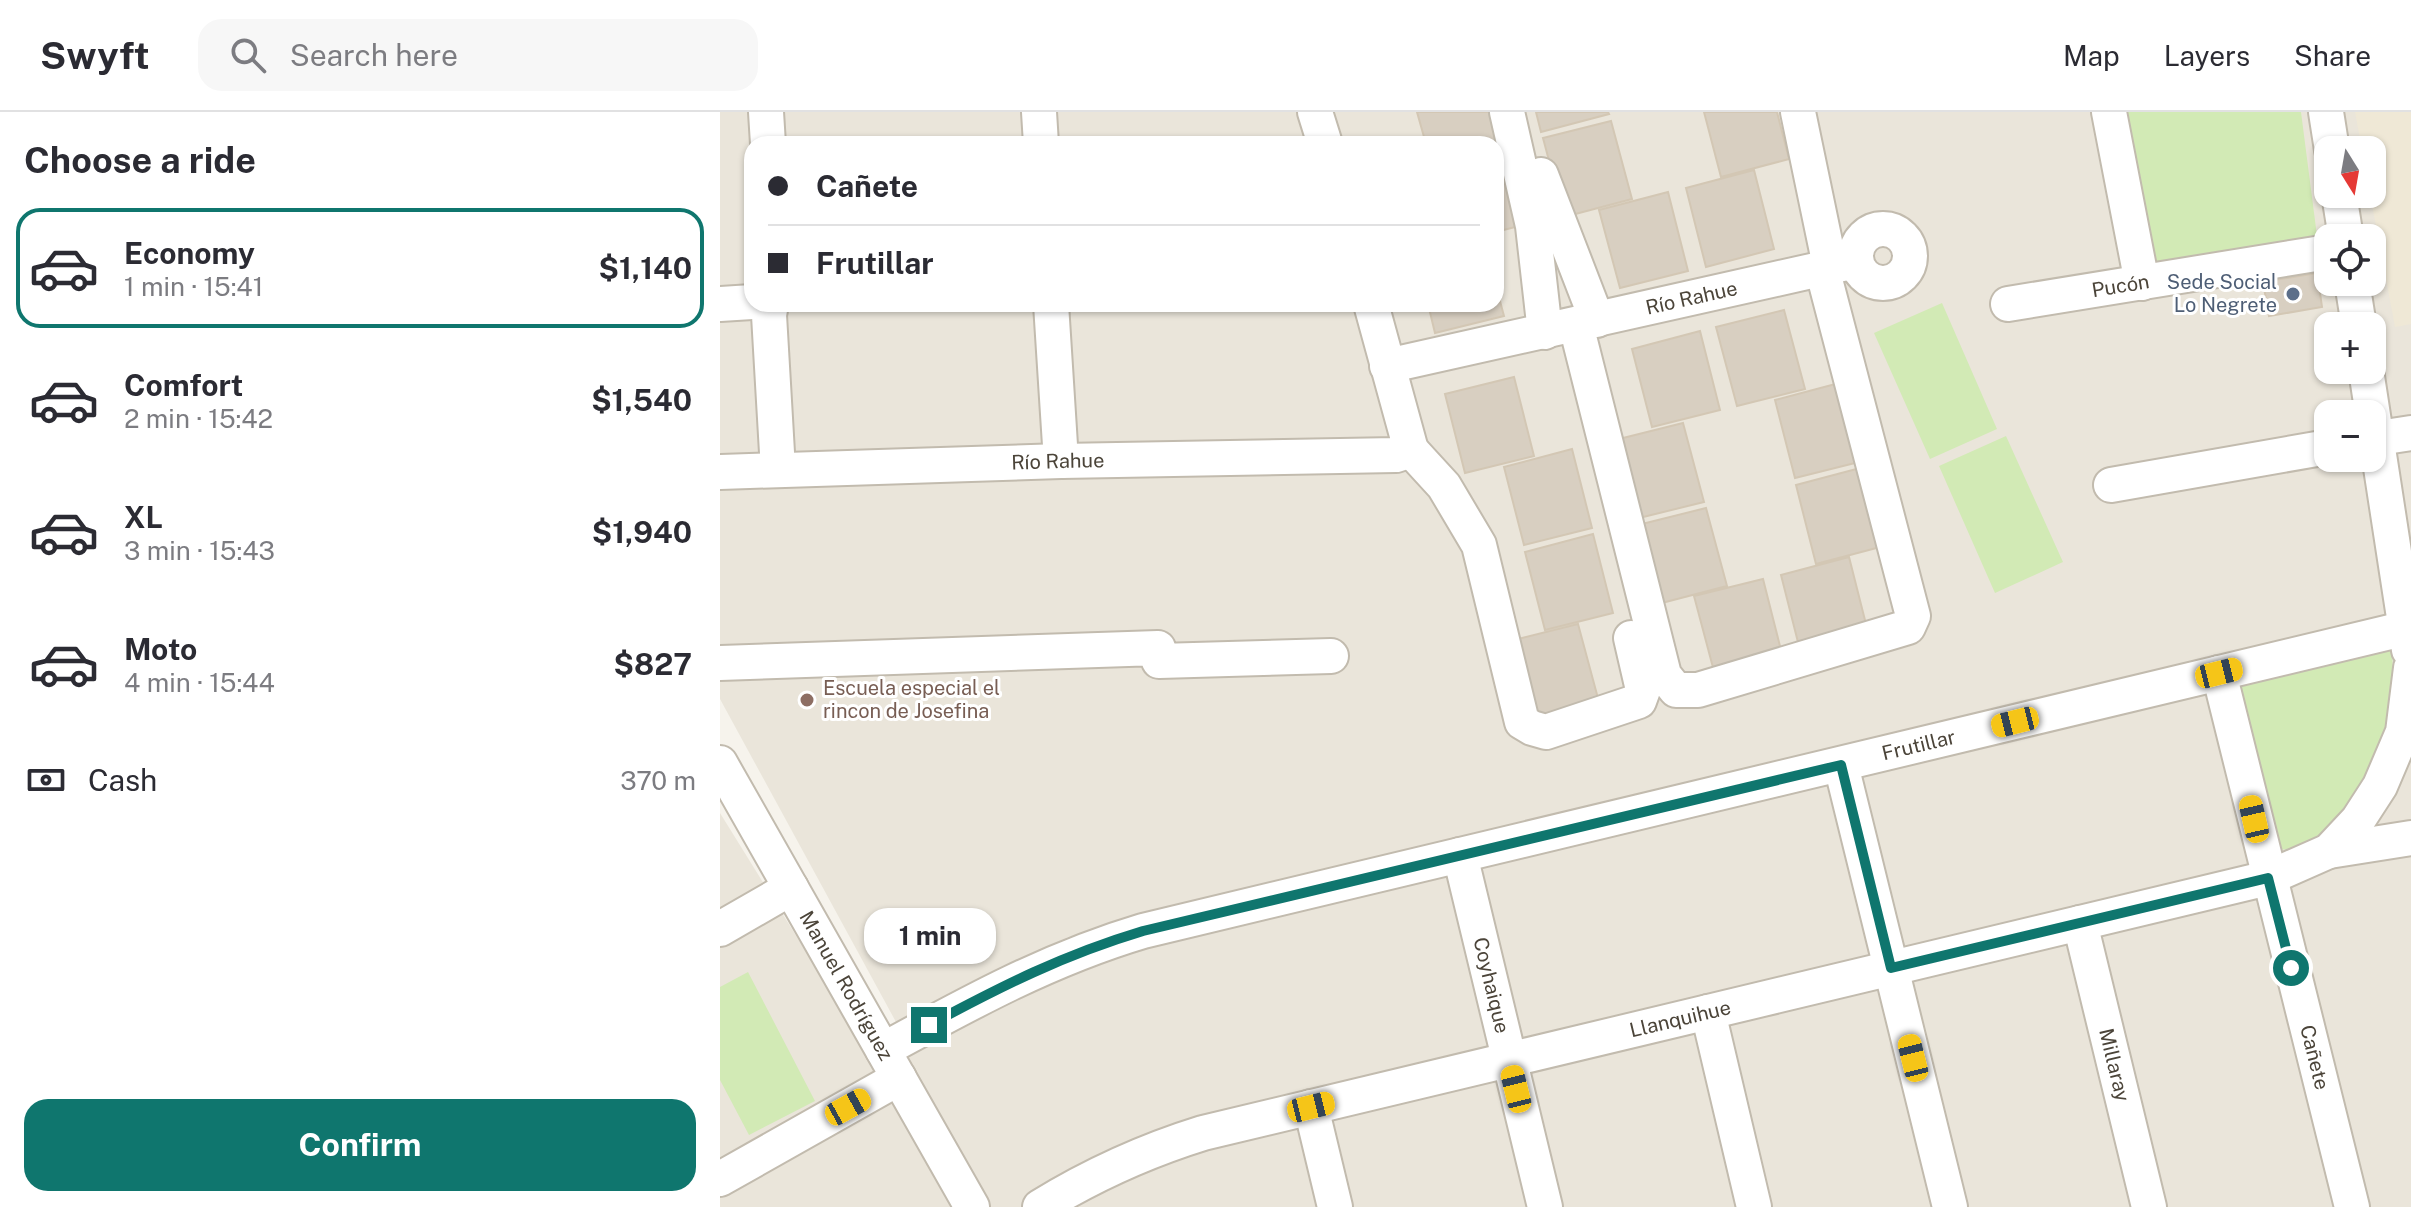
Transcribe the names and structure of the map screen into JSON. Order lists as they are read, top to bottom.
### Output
{
  "streets": {
    "street": [
      "Pucón",
      "Río Rahue",
      "Frutillar",
      "Manuel Rodríguez",
      "Coyhaique",
      "Llanquihue",
      "Cañete",
      "Millaray"
    ]
  },
  "crossings": [
    ["Frutillar", "Manuel Rodríguez"],
    ["Frutillar", "Coyhaique"],
    ["Frutillar", "Llanquihue"],
    ["Frutillar", "Cañete"],
    ["Coyhaique", "Llanquihue"],
    ["Llanquihue", "Cañete"],
    ["Llanquihue", "Millaray"]
  ],
  "places": ["Sede Social Lo Negrete", "Escuela especial el rincon de Josefina"],
  "north": "bottom",
  "page": {
    "header": "Swyft",
    "search": "Search here",
    "nav": ["Map", "Layers", "Share"],
    "heading": "Choose a ride",
    "map_buttons": ["+", "−"],
    "banner": ["Cañete", "Frutillar"],
    "list": [
      {
        "name": "Economy",
        "note": "1 min · 15:41",
        "value": "$1,140"
      },
      {
        "name": "Comfort",
        "note": "2 min · 15:42",
        "value": "$1,540"
      },
      {
        "name": "XL",
        "note": "3 min · 15:43",
        "value": "$1,940"
      },
      {
        "name": "Moto",
        "note": "4 min · 15:44",
        "value": "$827"
      }
    ],
    "pay": ["Cash", "370 m"],
    "bubble": "1 min",
    "buttons": "Confirm"
  }
}
